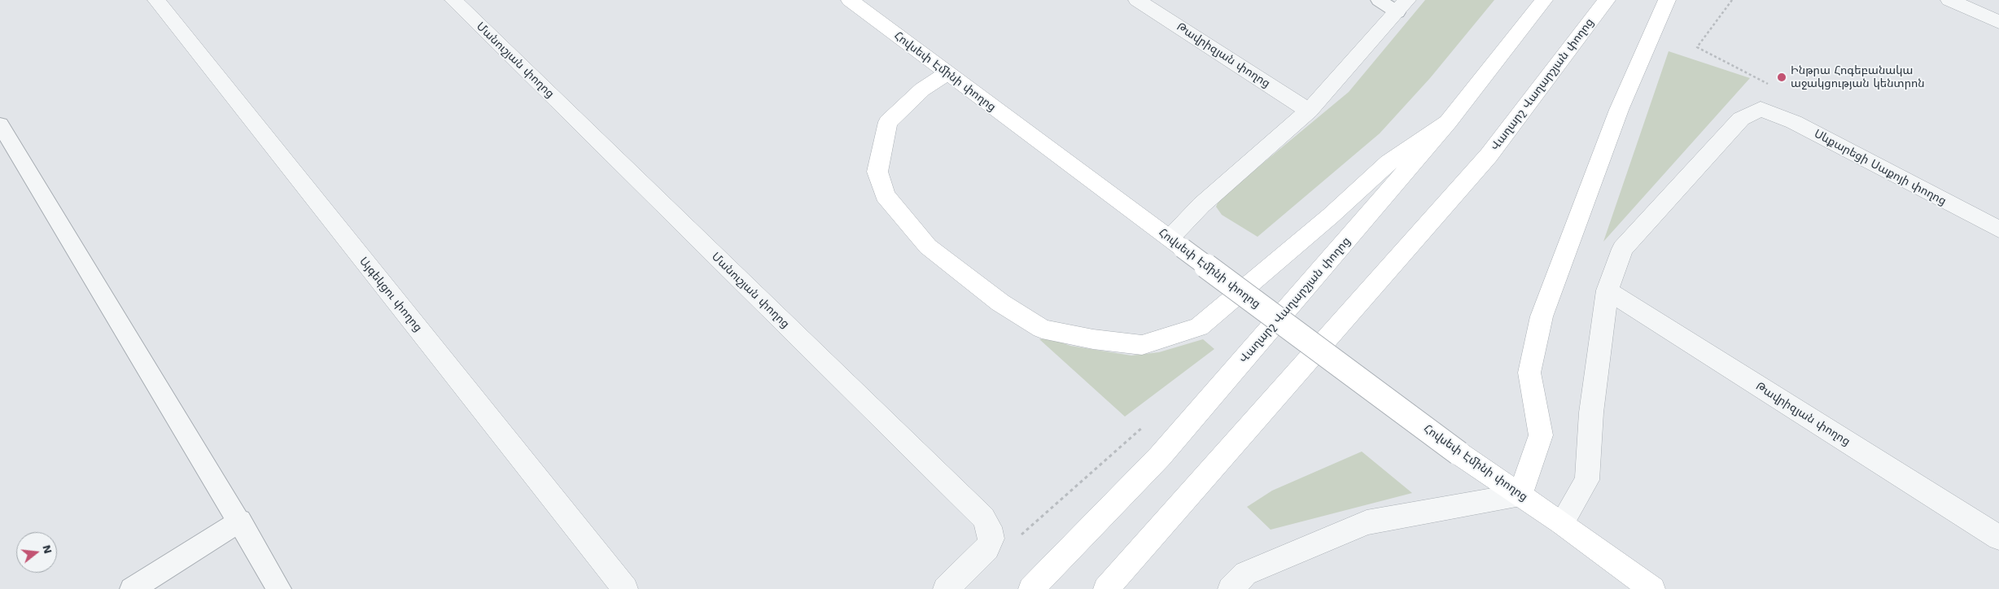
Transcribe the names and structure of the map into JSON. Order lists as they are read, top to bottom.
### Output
{
  "streets": {
    "main road": ["Հովսեփ Էմինի փողոց", "Վաղարշ Վաղարշյան փողոց"],
    "street": [
      "Թավրիզյան փողոց",
      "Մանուշյան փողոց",
      "Սևքարեցի Սաքոյի փողոց",
      "Այգեկցու փողոց"
    ]
  },
  "places": ["Ինթրա Հոգեբանակա աջակցության կենտրոն"],
  "north": "right"
}
